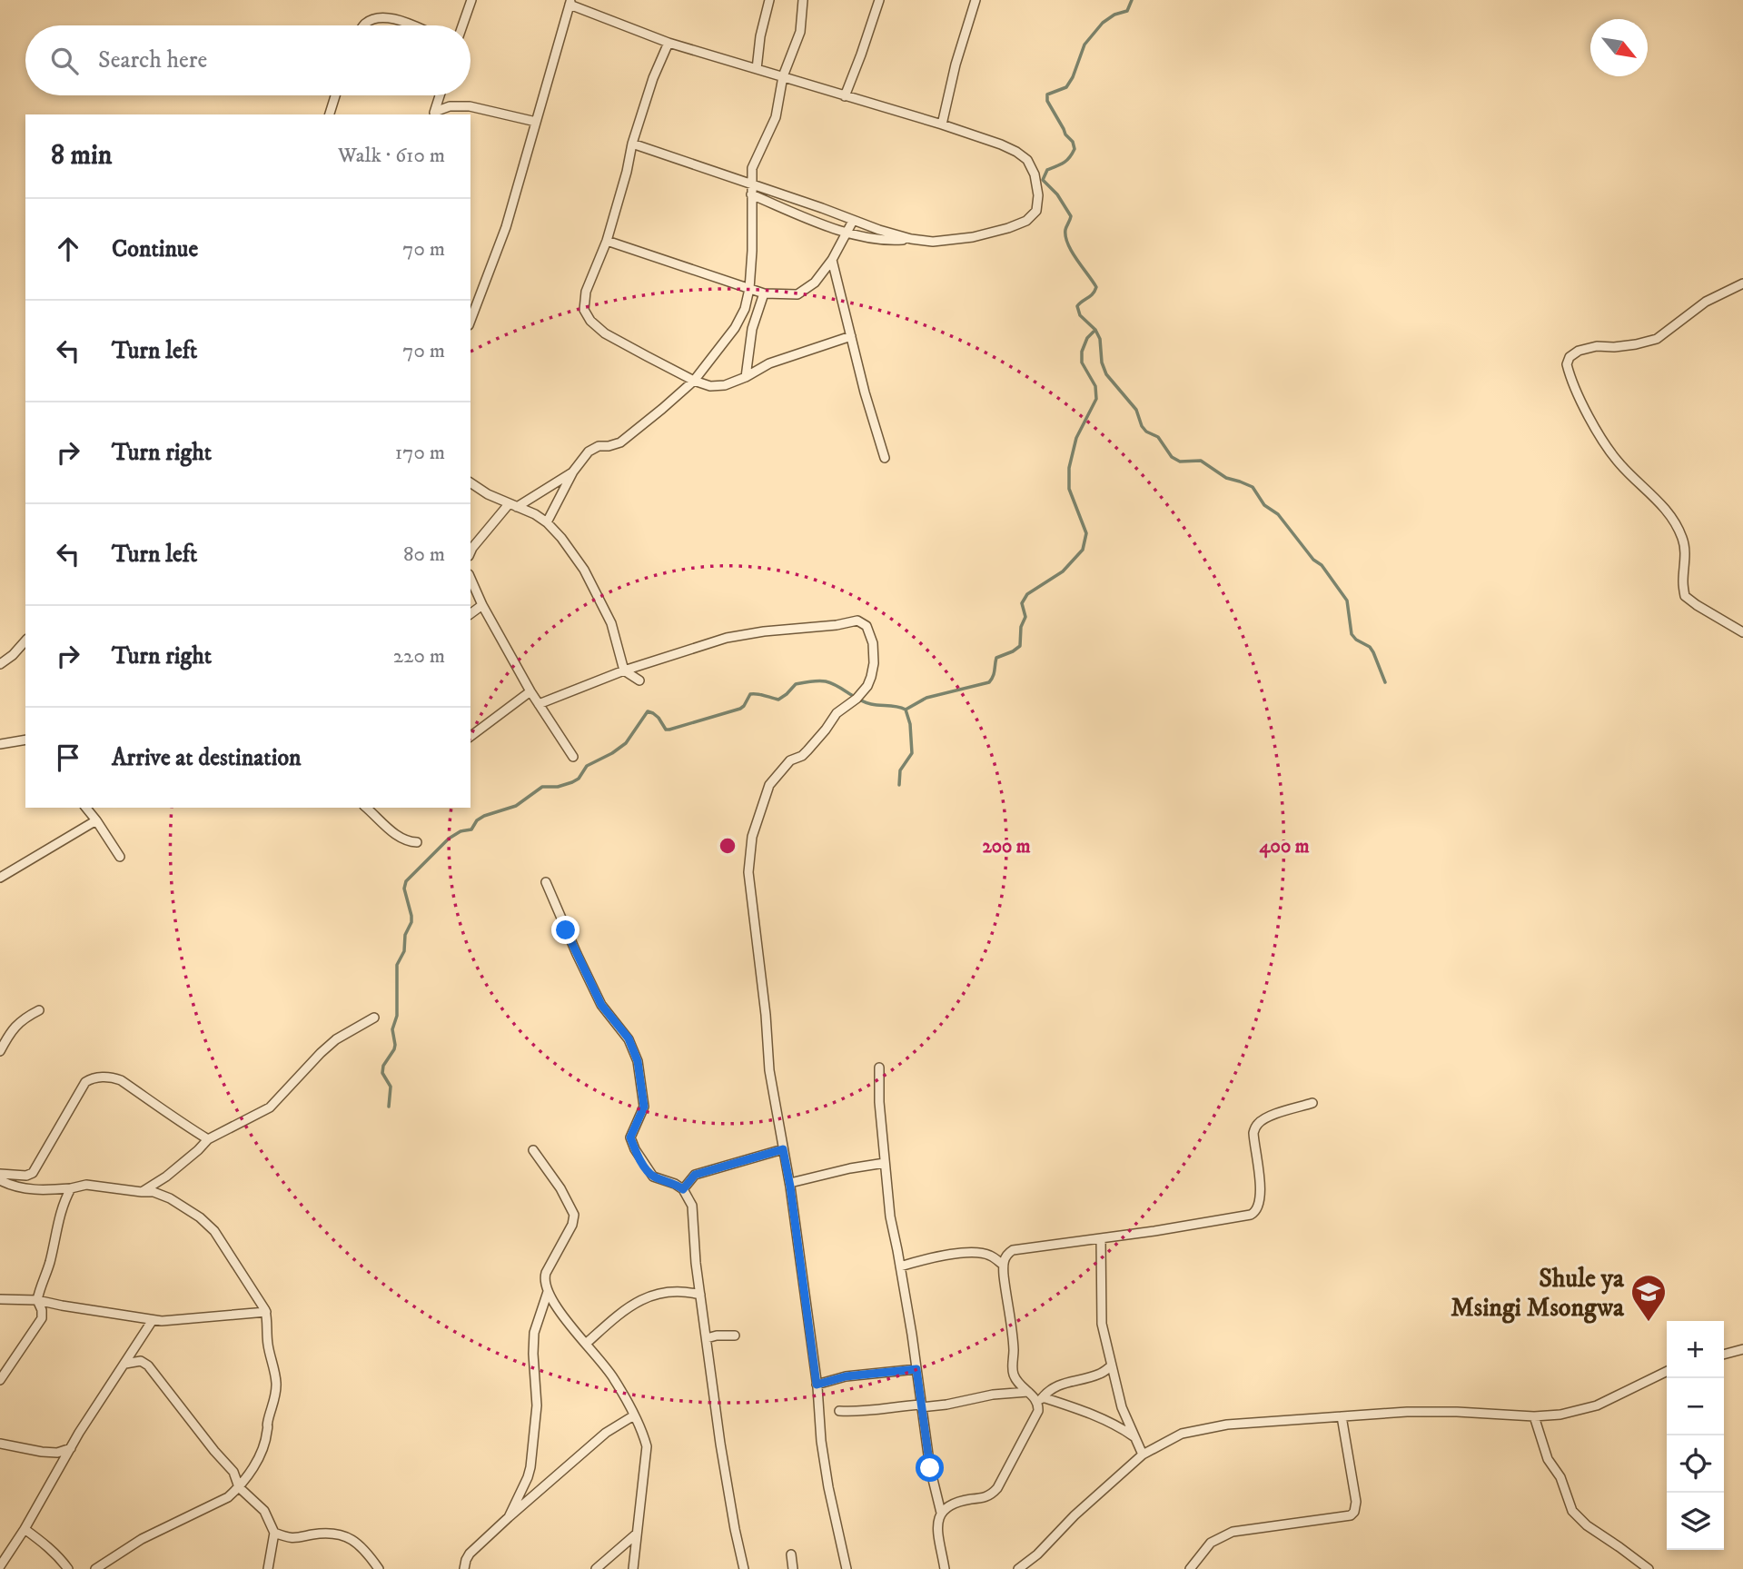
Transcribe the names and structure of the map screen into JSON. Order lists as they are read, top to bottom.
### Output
{
  "places": {
    "school or university": ["Shule ya Msingi Msongwa"]
  },
  "north": "bottom right",
  "page": {
    "search": "Search here",
    "heading": ["8 min", "Walk · 610 m"],
    "list": [
      ["Continue", "70 m"],
      ["Turn left", "70 m"],
      ["Turn right", "170 m"],
      ["Turn left", "80 m"],
      ["Turn right", "220 m"],
      "Arrive at destination"
    ],
    "map_buttons": ["+", "−"]
  },
  "rings": ["200 m", "400 m"]
}
